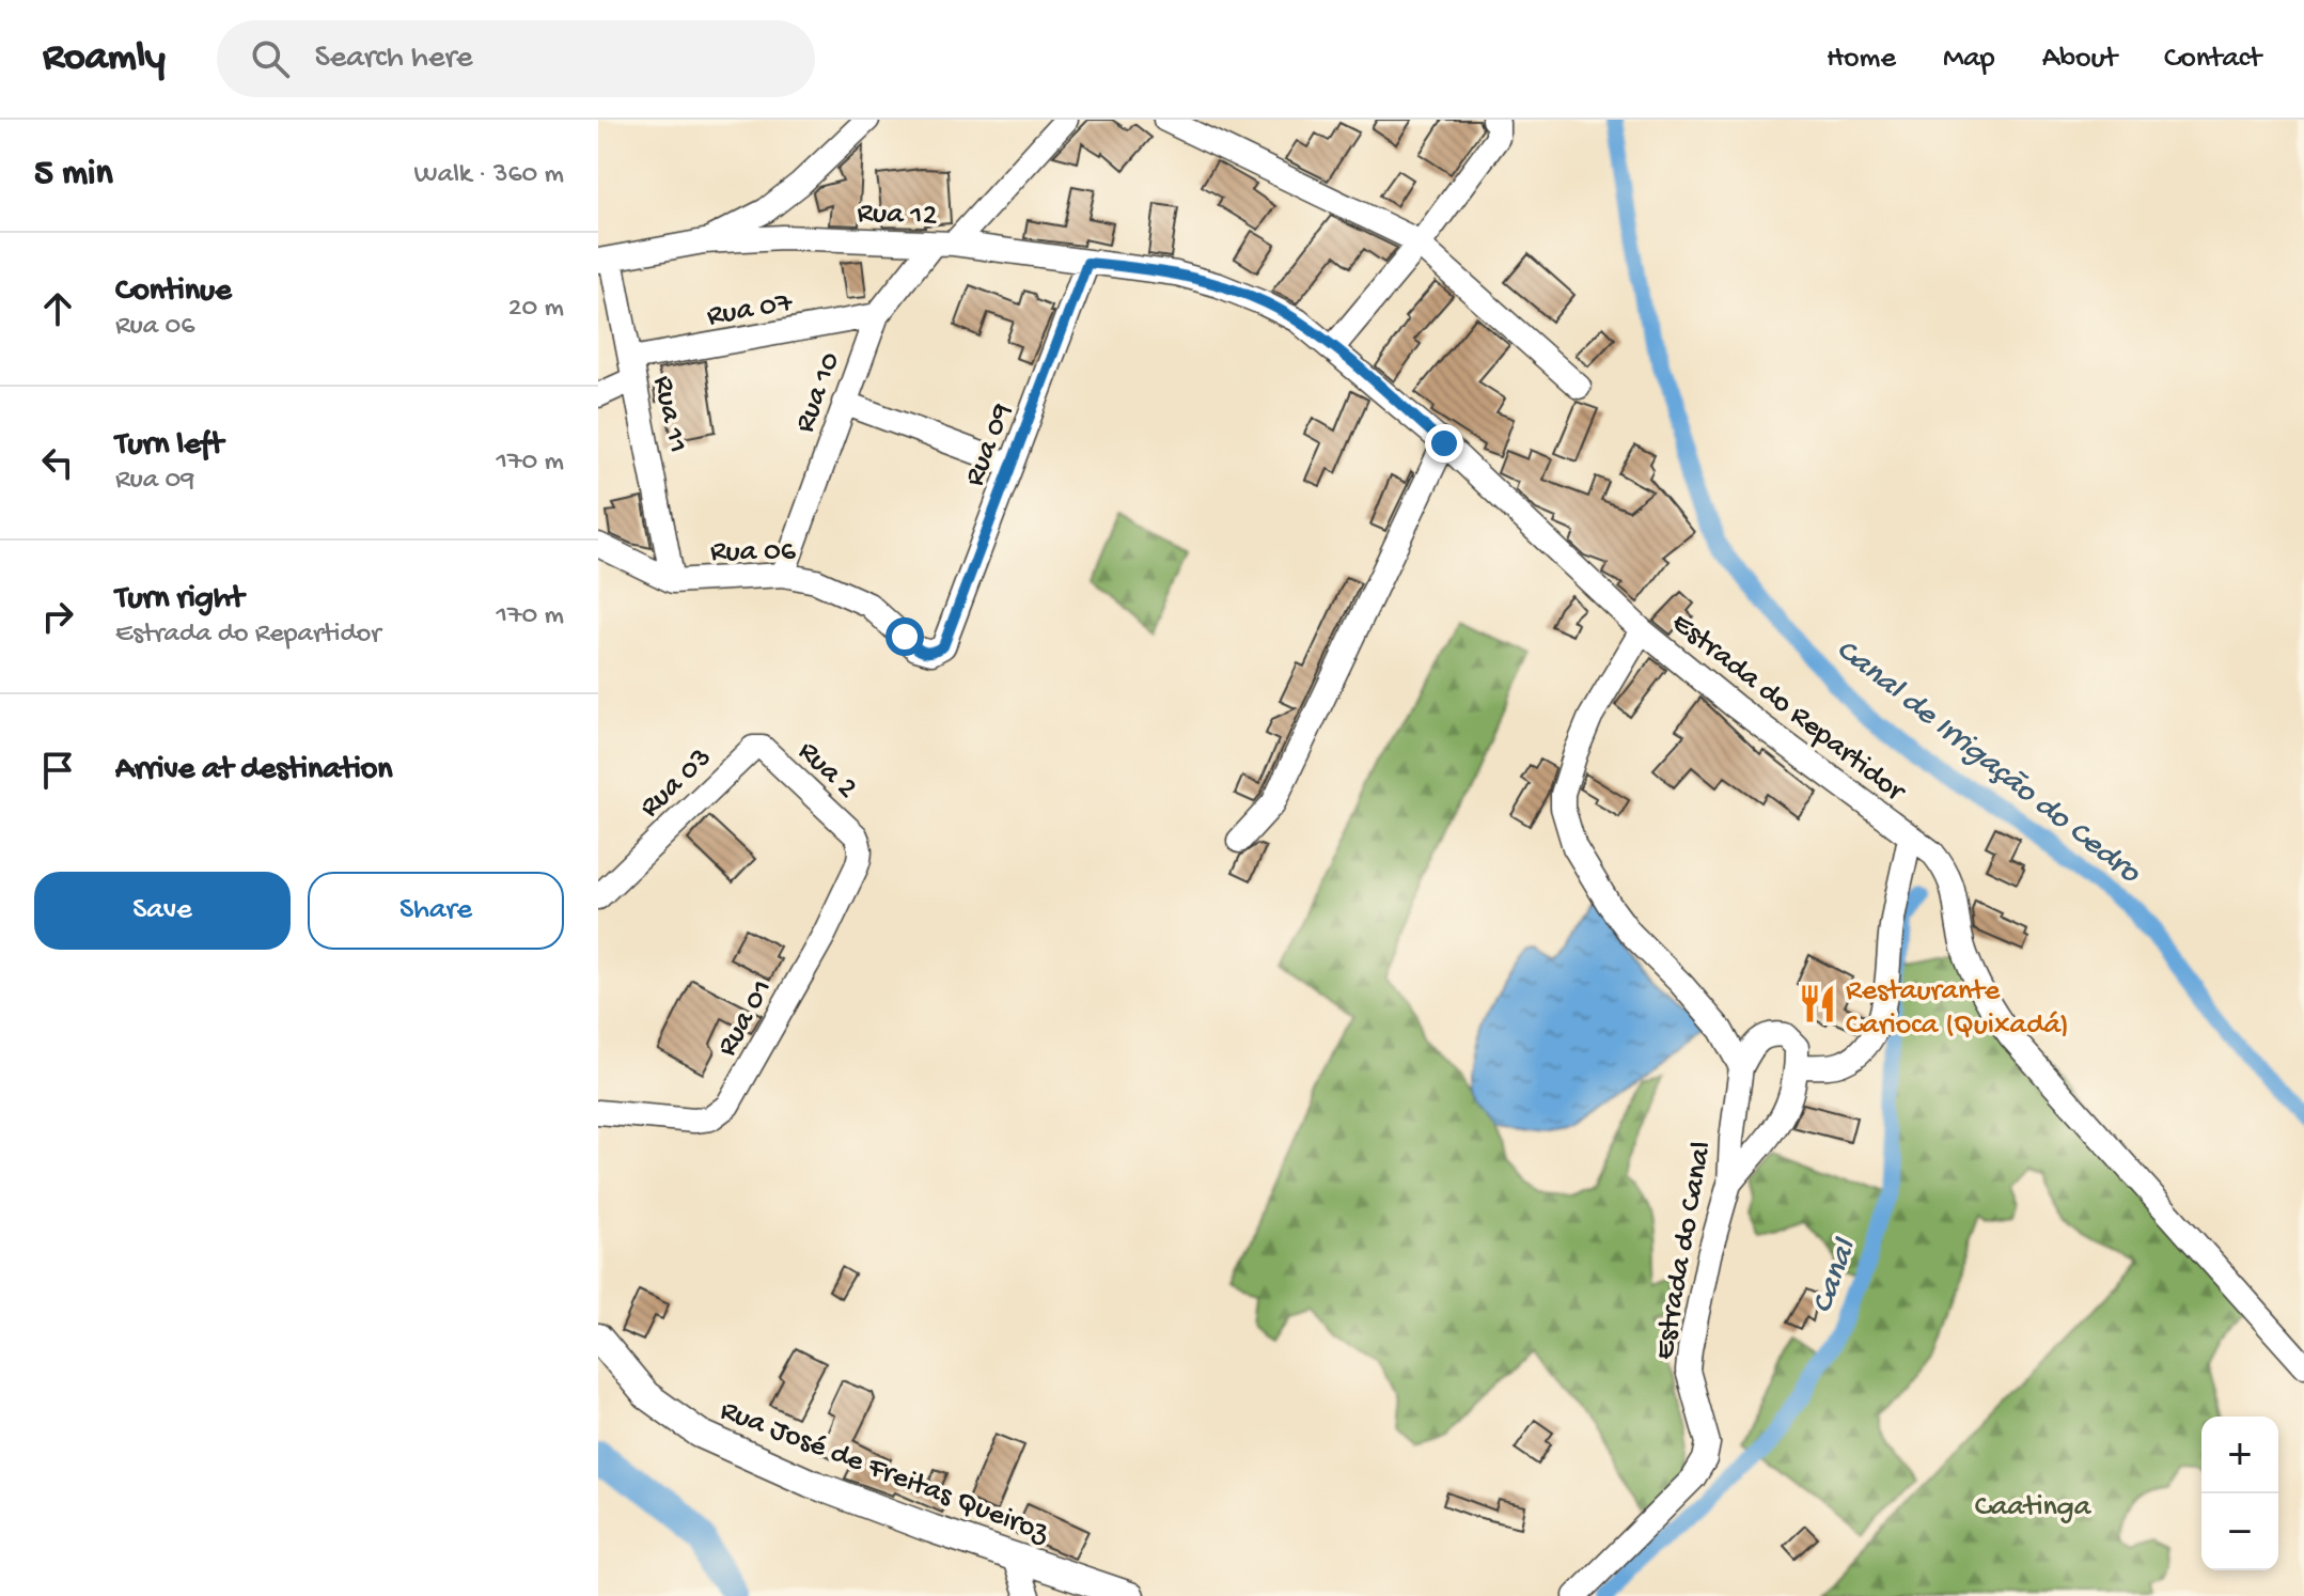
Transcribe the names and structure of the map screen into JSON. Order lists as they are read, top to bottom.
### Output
{
  "streets": {
    "main road": ["Rua José de Freitas Queiroz"],
    "street": [
      "Rua 12",
      "Rua 07",
      "Rua 10",
      "Rua 11",
      "Rua 09",
      "Rua 06",
      "Estrada do Repartidor",
      "Rua 2",
      "Rua 03",
      "Rua 01",
      "Estrada do Canal"
    ]
  },
  "crossings": [
    ["Rua 12", "Rua 10"],
    ["Rua 12", "Rua 09"],
    ["Rua 12", "Estrada do Repartidor"],
    ["Rua 07", "Rua 10"],
    ["Rua 07", "Rua 11"],
    ["Rua 10", "Rua 06"],
    ["Rua 11", "Rua 06"],
    ["Rua 09", "Rua 06"],
    ["Rua 09", "Estrada do Repartidor"],
    ["Rua 2", "Rua 03"],
    ["Rua 2", "Rua 01"]
  ],
  "water": ["Canal de Irrigação do Cedro", "Canal"],
  "parks": ["Caatinga"],
  "places": {
    "restaurant": ["Restaurante Carioca (Quixadá)"]
  },
  "page": {
    "header": "Roamly",
    "search": "Search here",
    "nav": [
      "Home",
      "Map",
      "About",
      "Contact"
    ],
    "heading": ["5 min", "Walk · 360 m"],
    "list": [
      ["Continue", "Rua 06", "20 m"],
      ["Turn left", "Rua 09", "170 m"],
      ["Turn right", "Estrada do Repartidor", "170 m"],
      "Arrive at destination"
    ],
    "buttons": ["Save", "Share"],
    "map_buttons": ["+", "−"]
  }
}
